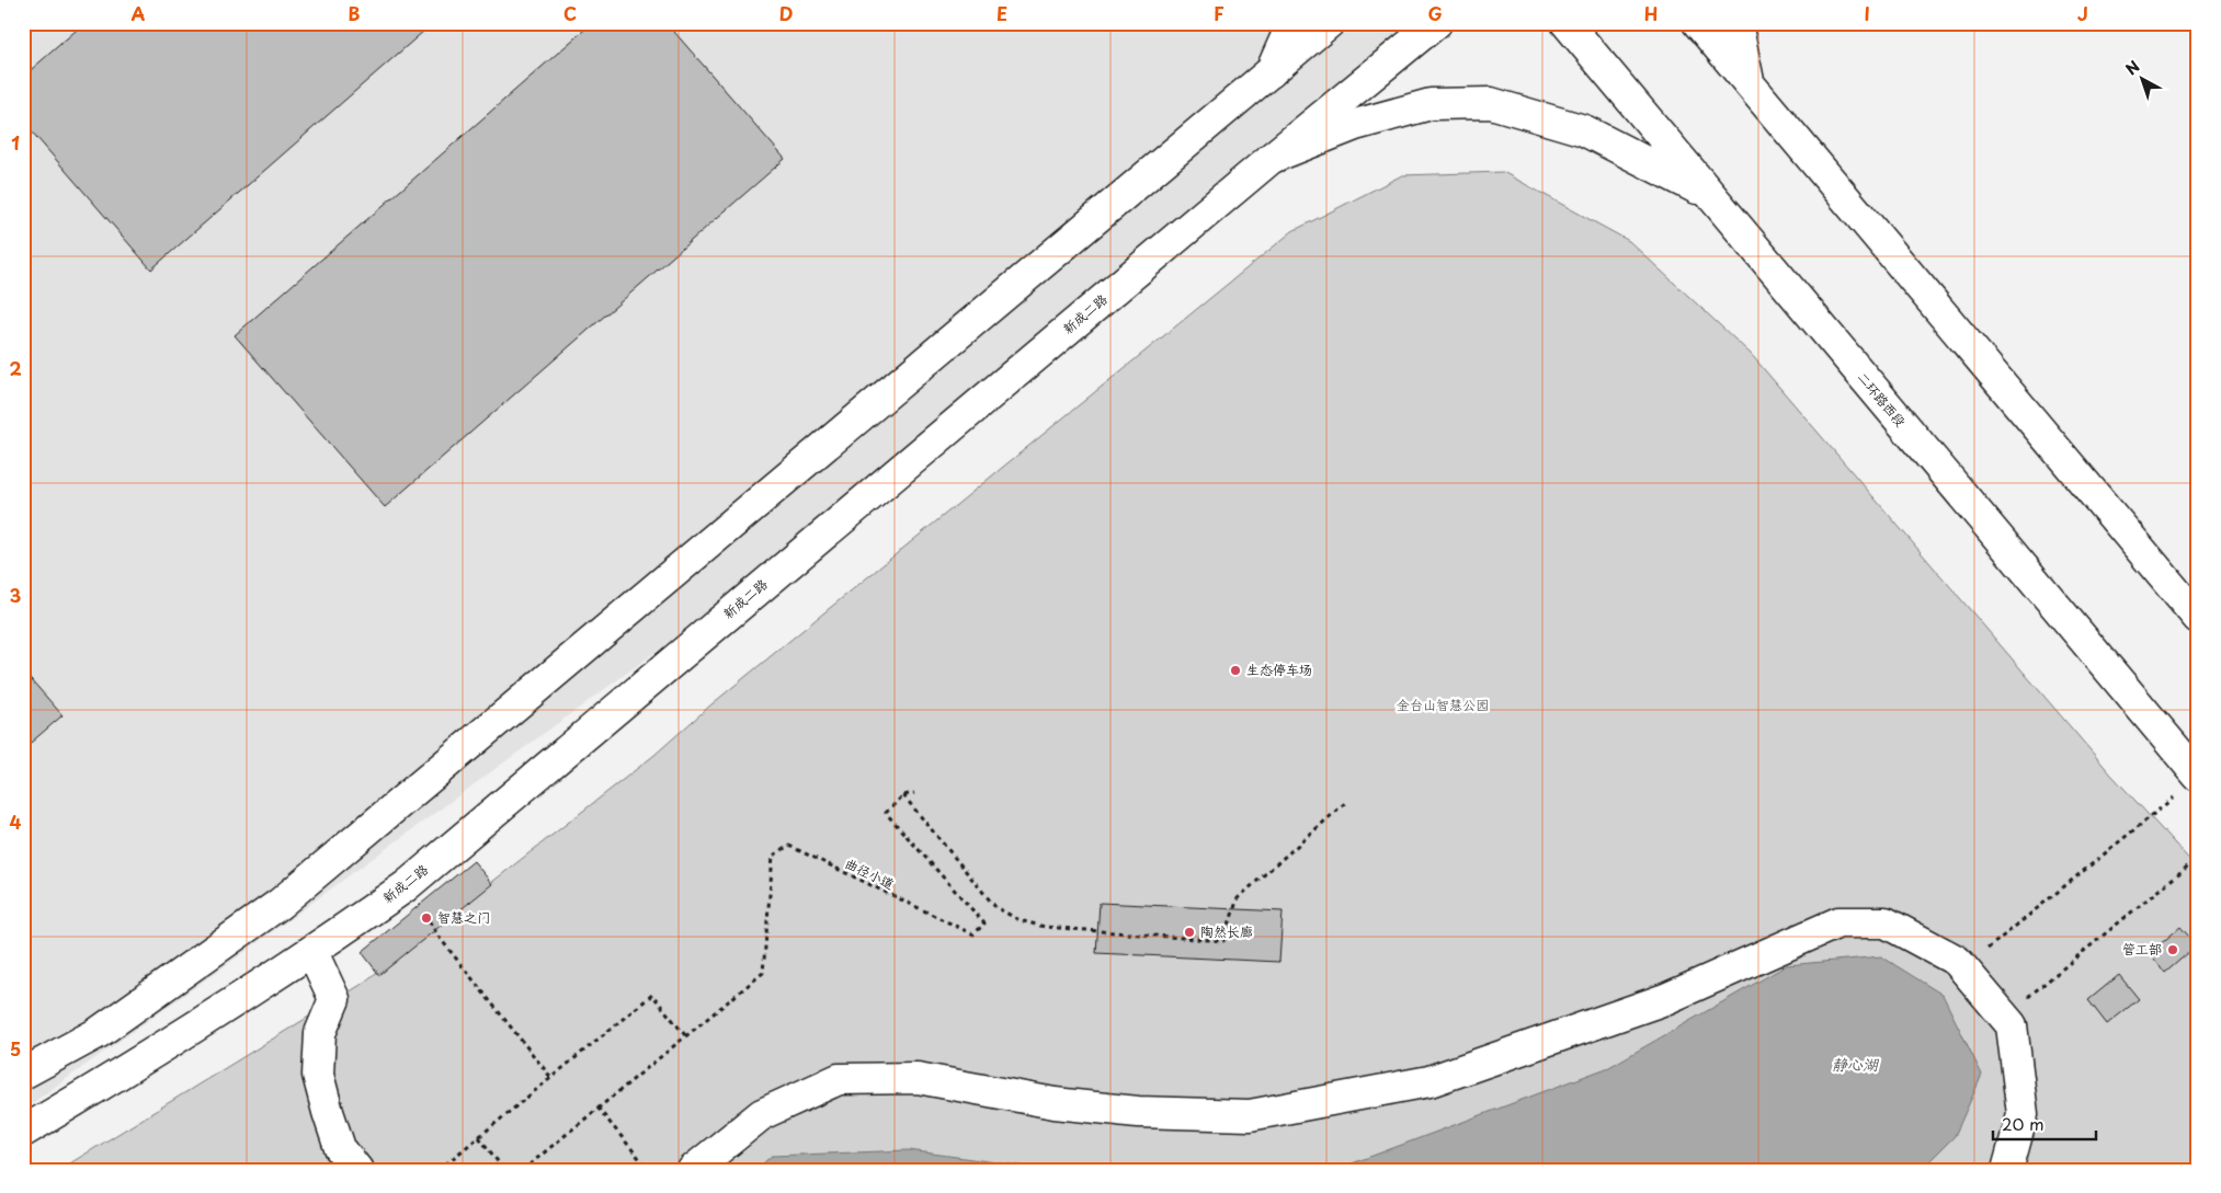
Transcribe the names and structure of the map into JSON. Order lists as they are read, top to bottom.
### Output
{
  "streets": {
    "street": ["新成二路", "二环路西段"],
    "path": ["曲径小道"]
  },
  "water": ["静心湖"],
  "parks": ["金台山智慧公园"],
  "places": [
    "生态停车场",
    "智慧之门",
    "陶然长廊",
    "管工部"
  ],
  "scale_bar": "20 m",
  "north": "top left",
  "grid": {
    "columns": [
      "A",
      "B",
      "C",
      "D",
      "E",
      "F",
      "G",
      "H",
      "I",
      "J"
    ],
    "rows": [
      "1",
      "2",
      "3",
      "4",
      "5"
    ]
  }
}
